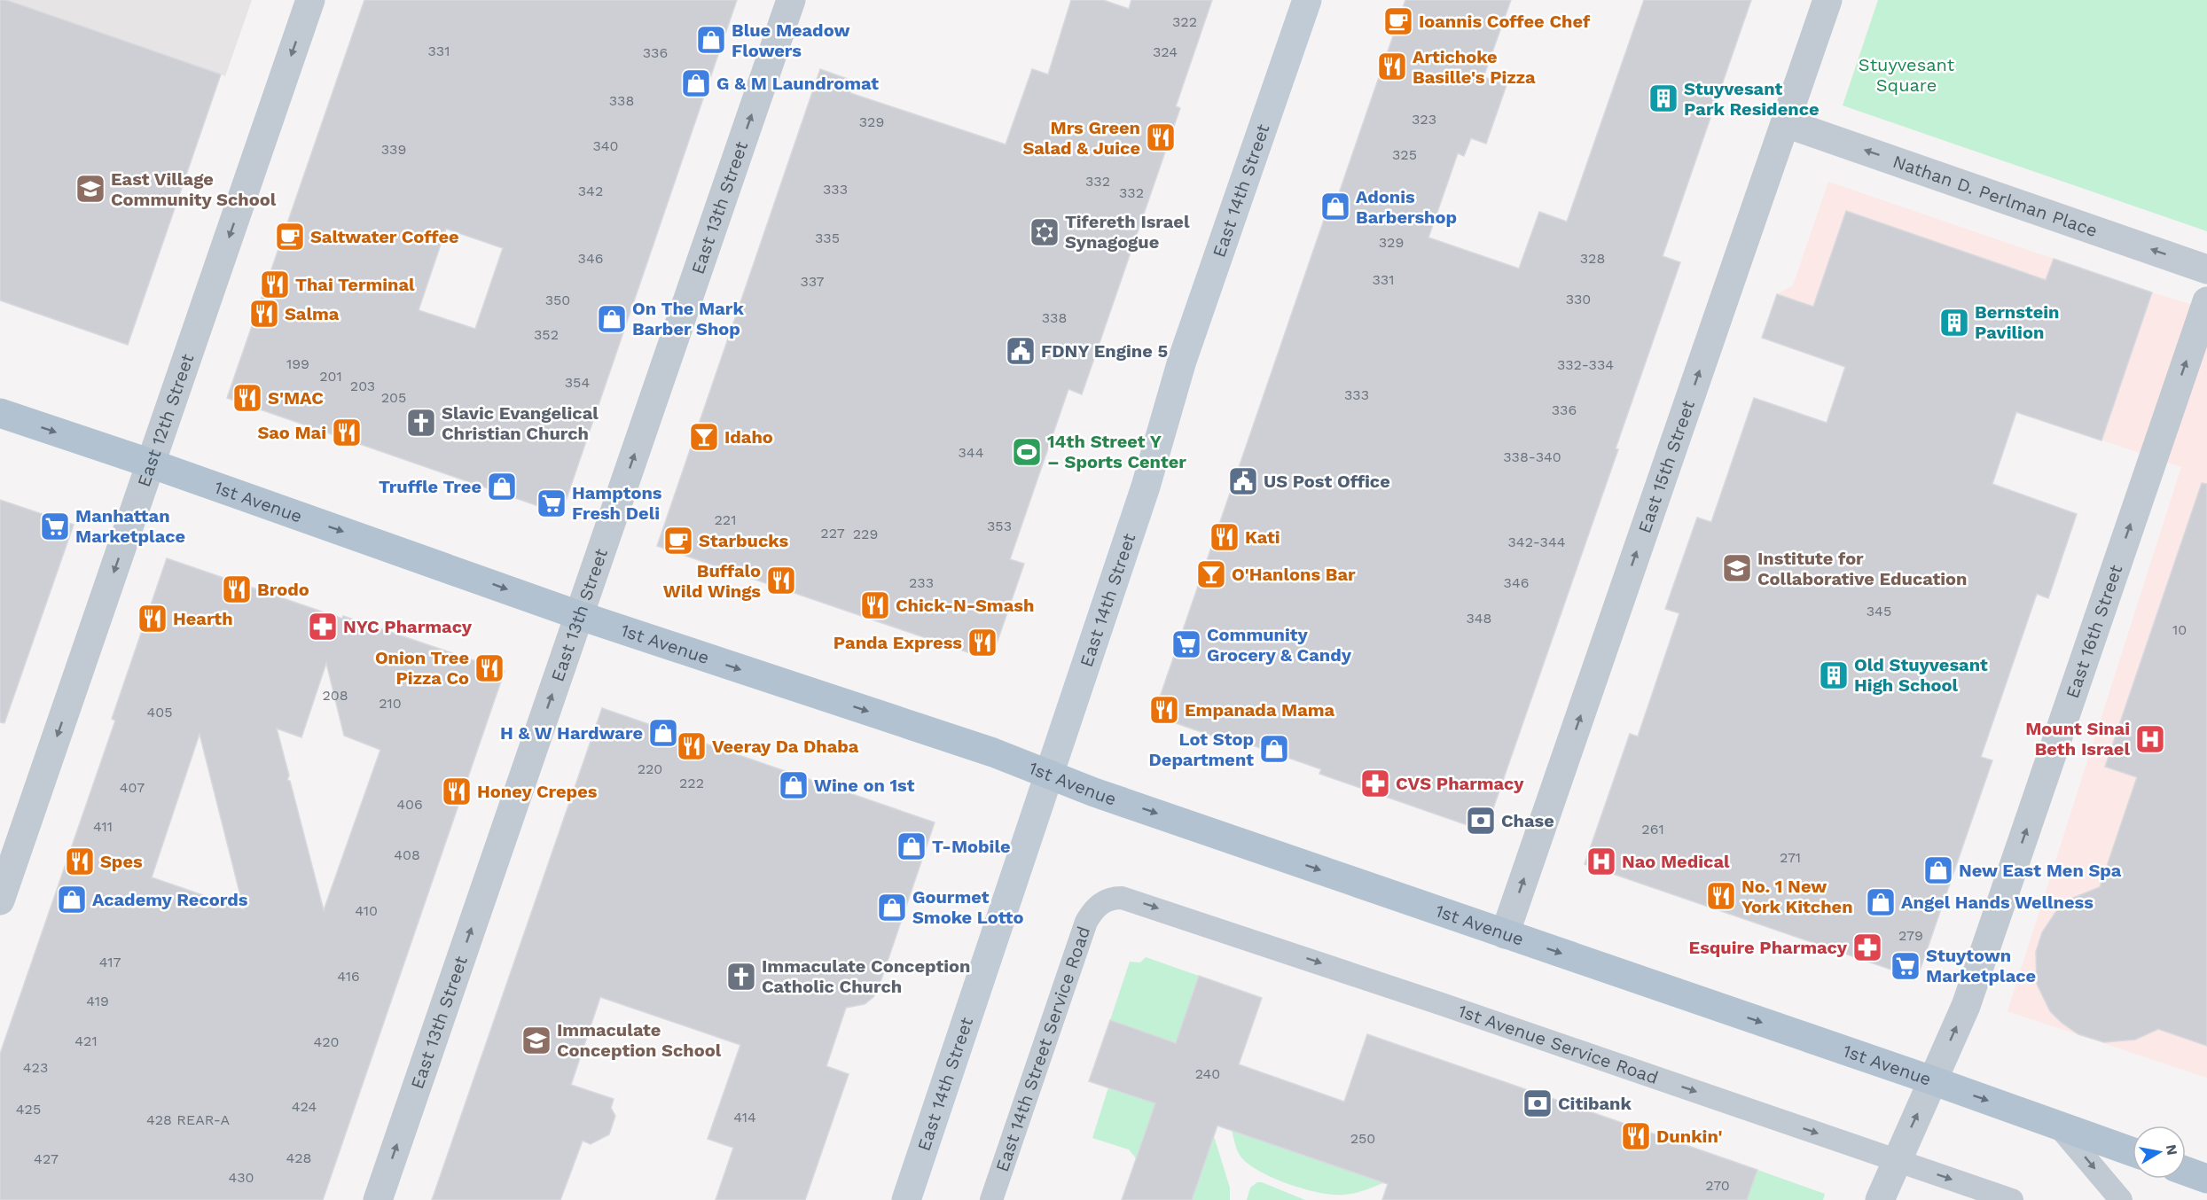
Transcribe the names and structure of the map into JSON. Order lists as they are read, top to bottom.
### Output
{
  "streets": {
    "main road": ["East 14th Street", "1st Avenue"],
    "street": [
      "Nathan D. Perlman Place",
      "East 13th Street",
      "East 12th Street",
      "East 15th Street",
      "East 16th Street"
    ],
    "lane": ["1st Avenue Service Road", "East 14th Street Service Road"]
  },
  "crossings": [
    ["East 14th Street", "1st Avenue"],
    ["Nathan D. Perlman Place", "East 15th Street"],
    ["East 13th Street", "1st Avenue"],
    ["East 12th Street", "1st Avenue"],
    ["East 15th Street", "1st Avenue"],
    ["1st Avenue", "East 16th Street"],
    ["East 16th Street", "1st Avenue Service Road"],
    ["1st Avenue Service Road", "East 14th Street Service Road"]
  ],
  "one_way": [
    "Nathan D. Perlman Place",
    "East 13th Street",
    "East 12th Street",
    "East 15th Street",
    "1st Avenue",
    "East 16th Street",
    "1st Avenue Service Road"
  ],
  "parks": ["Stuyvesant Square"],
  "places": {
    "cafe": ["Ioannis Coffee Chef", "Saltwater Coffee", "Starbucks"],
    "shop": [
      "Blue Meadow Flowers",
      "G & M Laundromat",
      "Adonis Barbershop",
      "On The Mark Barber Shop",
      "Truffle Tree",
      "H & W Hardware",
      "Lot Stop Department",
      "Wine on 1st",
      "T-Mobile",
      "New East Men Spa",
      "Academy Records",
      "Angel Hands Wellness",
      "Gourmet Smoke Lotto"
    ],
    "restaurant": [
      "Artichoke Basille's Pizza",
      "Mrs Green Salad & Juice",
      "Thai Terminal",
      "Salma",
      "S'MAC",
      "Sao Mai",
      "Kati",
      "Buffalo Wild Wings",
      "Brodo",
      "Chick-N-Smash",
      "Hearth",
      "Panda Express",
      "Onion Tree Pizza Co",
      "Empanada Mama",
      "Veeray Da Dhaba",
      "Honey Crepes",
      "Spes",
      "No. 1 New York Kitchen",
      "Dunkin'"
    ],
    "building": ["Stuyvesant Park Residence", "Bernstein Pavilion", "Old Stuyvesant High School"],
    "school or university": ["East Village Community School", "Institute for Collaborative Education", "Immaculate Conception School"],
    "synagogue": ["Tifereth Israel Synagogue"],
    "public building": ["FDNY Engine 5", "US Post Office"],
    "church": ["Slavic Evangelical Christian Church", "Immaculate Conception Catholic Church"],
    "bar": ["Idaho", "O'Hanlons Bar"],
    "sports": ["14th Street Y – Sports Center"],
    "supermarket": [
      "Hamptons Fresh Deli",
      "Manhattan Marketplace",
      "Community Grocery & Candy",
      "Stuytown Marketplace"
    ],
    "pharmacy": ["NYC Pharmacy", "CVS Pharmacy", "Esquire Pharmacy"],
    "hospital": ["Mount Sinai Beth Israel", "Nao Medical"],
    "bank": ["Chase", "Citibank"]
  },
  "house_numbers": [
    "322",
    "331",
    "324",
    "336",
    "338",
    "323",
    "329",
    "340",
    "339",
    "325",
    "332",
    "333",
    "342",
    "332",
    "335",
    "329",
    "346",
    "328",
    "331",
    "337",
    "330",
    "350",
    "338",
    "352",
    "199",
    "332-334",
    "201",
    "354",
    "203",
    "333",
    "205",
    "336",
    "344",
    "338-340",
    "221",
    "353",
    "227",
    "229",
    "342-344",
    "233",
    "346",
    "345",
    "348",
    "10",
    "208",
    "210",
    "405",
    "220",
    "222",
    "407",
    "406",
    "411",
    "261",
    "408",
    "271",
    "410",
    "279",
    "417",
    "416",
    "419",
    "421",
    "420",
    "423",
    "240",
    "424",
    "425",
    "414",
    "428 REAR-A",
    "250",
    "428",
    "427",
    "430",
    "270"
  ],
  "north": "right"
}
